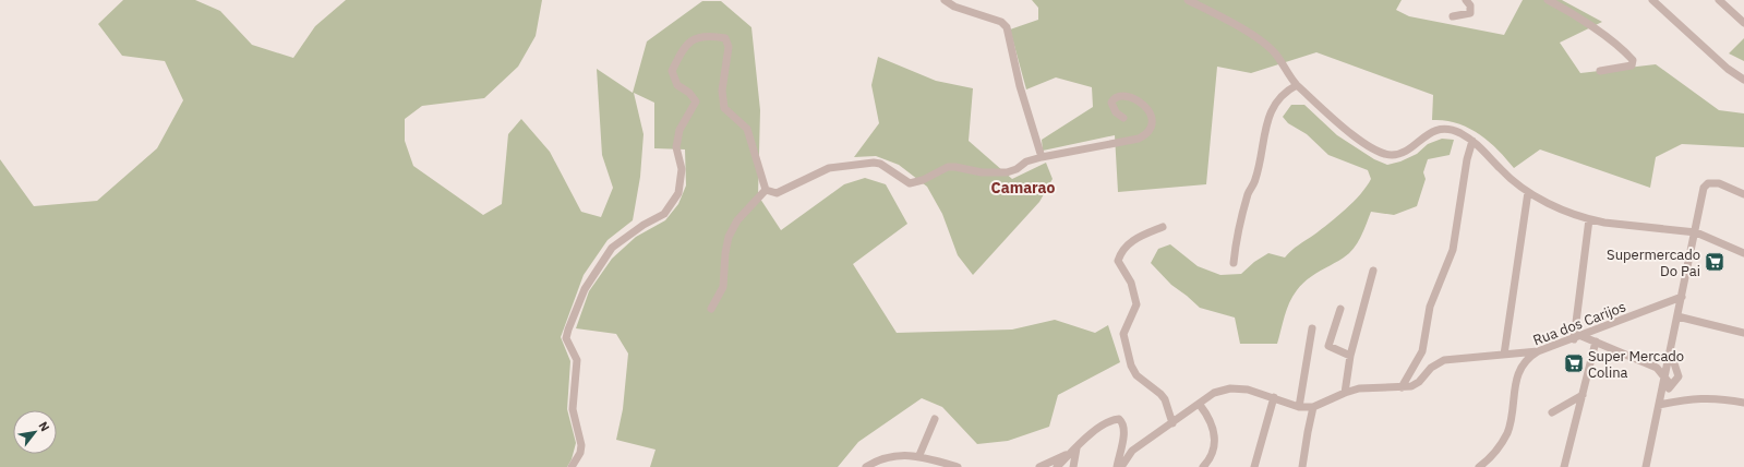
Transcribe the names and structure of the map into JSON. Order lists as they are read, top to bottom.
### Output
{
  "streets": {
    "street": ["Rua dos Carijos"]
  },
  "districts": ["Camarao"],
  "places": {
    "supermarket": ["Supermercado Do Pai", "Super Mercado Colina"]
  },
  "north": "top right"
}
